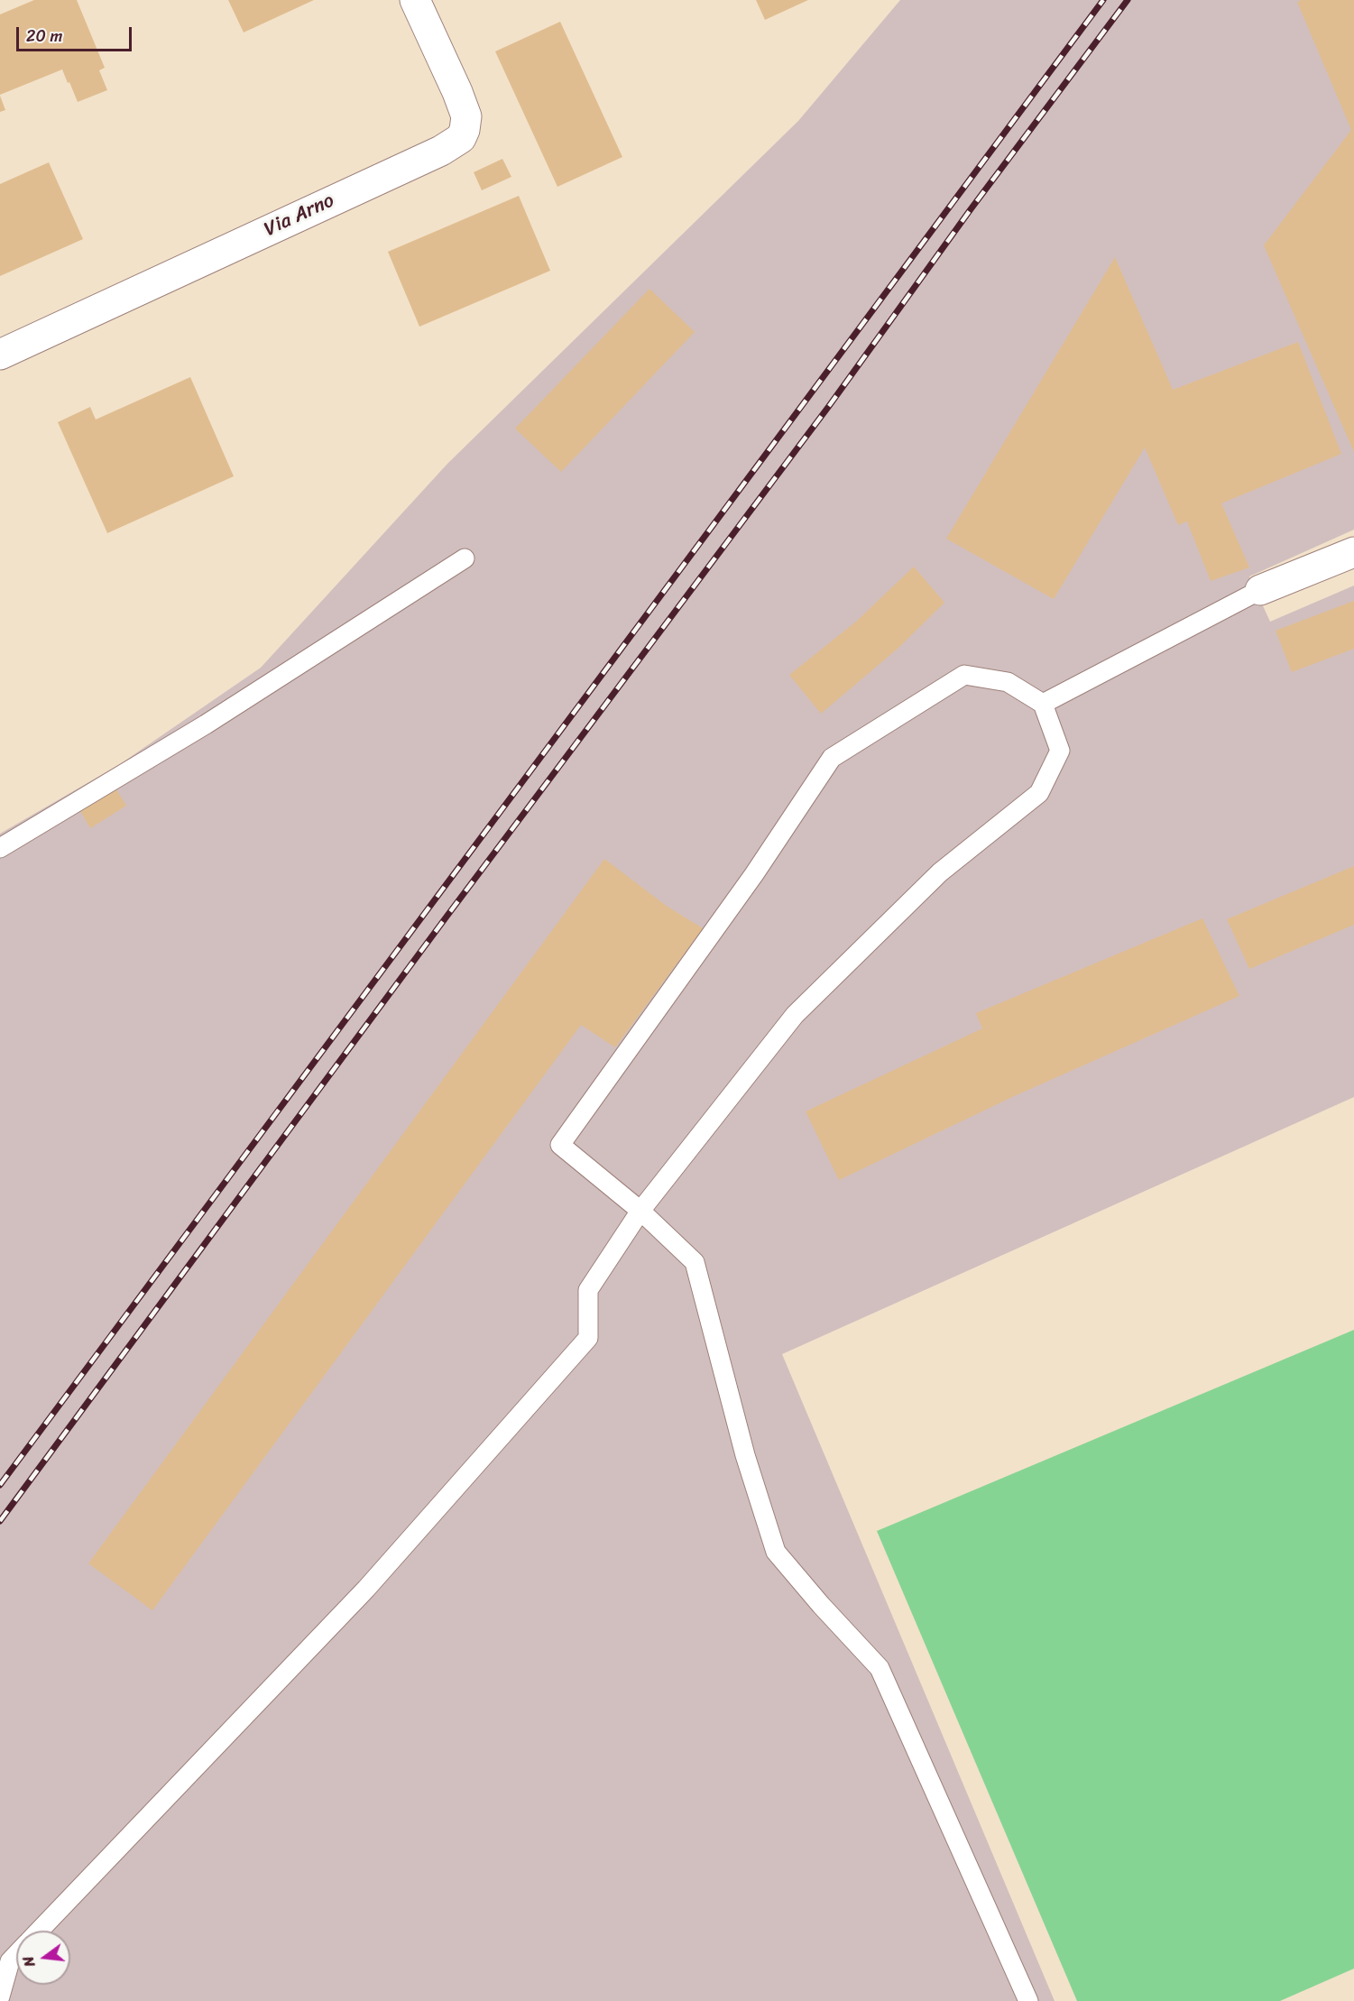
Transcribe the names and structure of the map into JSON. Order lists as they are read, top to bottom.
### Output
{
  "streets": {
    "street": ["Via Arno"]
  },
  "scale_bar": "20 m",
  "north": "left"
}
